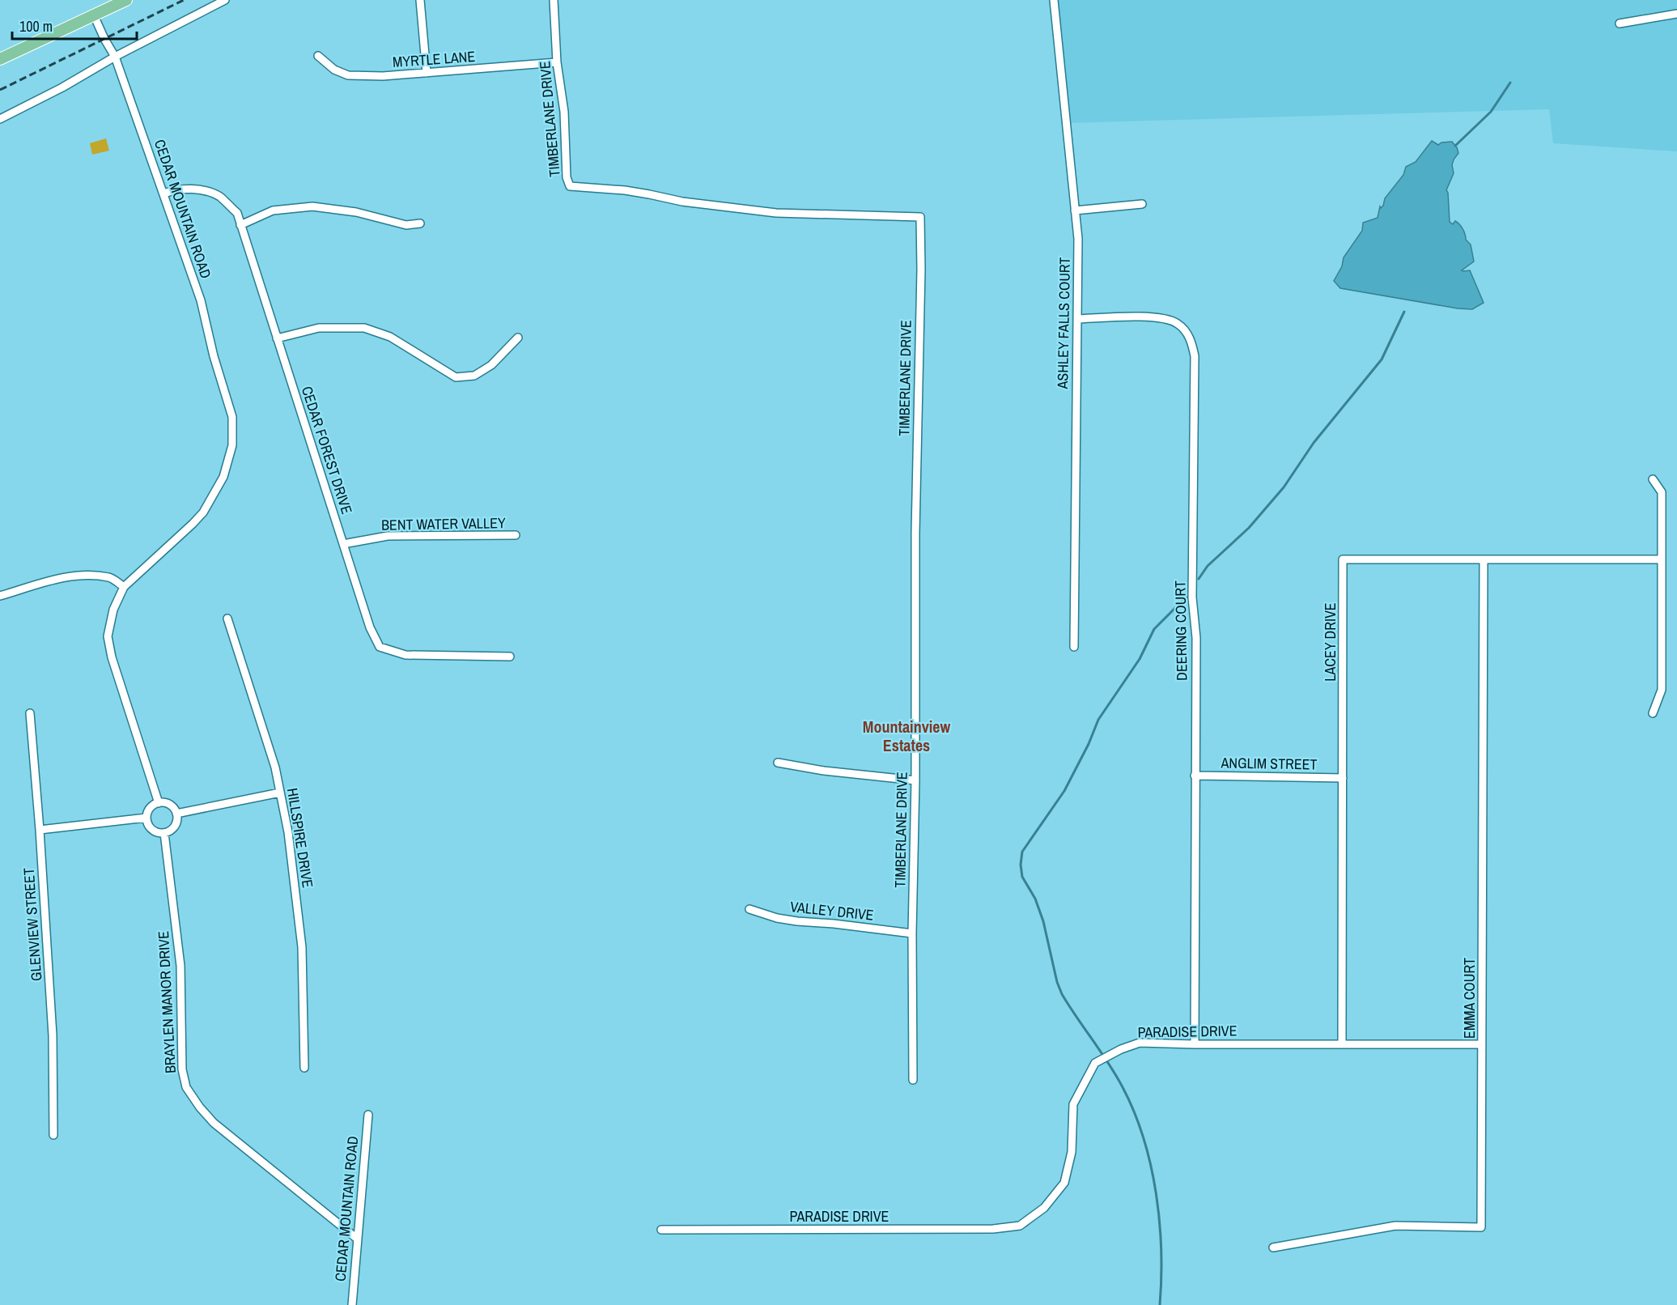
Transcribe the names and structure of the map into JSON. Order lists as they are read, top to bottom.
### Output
{
  "streets": {
    "street": [
      "MYRTLE LANE",
      "TIMBERLANE DRIVE",
      "CEDAR MOUNTAIN ROAD",
      "ASHLEY FALLS COURT",
      "CEDAR FOREST DRIVE",
      "BENT WATER VALLEY",
      "DEERING COURT",
      "LACEY DRIVE",
      "ANGLIM STREET",
      "HILLSPIRE DRIVE",
      "VALLEY DRIVE",
      "GLENVIEW STREET",
      "EMMA COURT",
      "BRAYLEN MANOR DRIVE",
      "PARADISE DRIVE"
    ]
  },
  "crossings": [
    ["MYRTLE LANE", "TIMBERLANE DRIVE"],
    ["TIMBERLANE DRIVE", "VALLEY DRIVE"],
    ["CEDAR MOUNTAIN ROAD", "CEDAR FOREST DRIVE"],
    ["CEDAR MOUNTAIN ROAD", "BRAYLEN MANOR DRIVE"],
    ["ASHLEY FALLS COURT", "DEERING COURT"],
    ["CEDAR FOREST DRIVE", "BENT WATER VALLEY"],
    ["DEERING COURT", "ANGLIM STREET"],
    ["DEERING COURT", "PARADISE DRIVE"],
    ["LACEY DRIVE", "ANGLIM STREET"],
    ["LACEY DRIVE", "EMMA COURT"],
    ["LACEY DRIVE", "PARADISE DRIVE"],
    ["EMMA COURT", "PARADISE DRIVE"]
  ],
  "districts": ["Mountainview Estates"],
  "scale_bar": "100 m"
}
